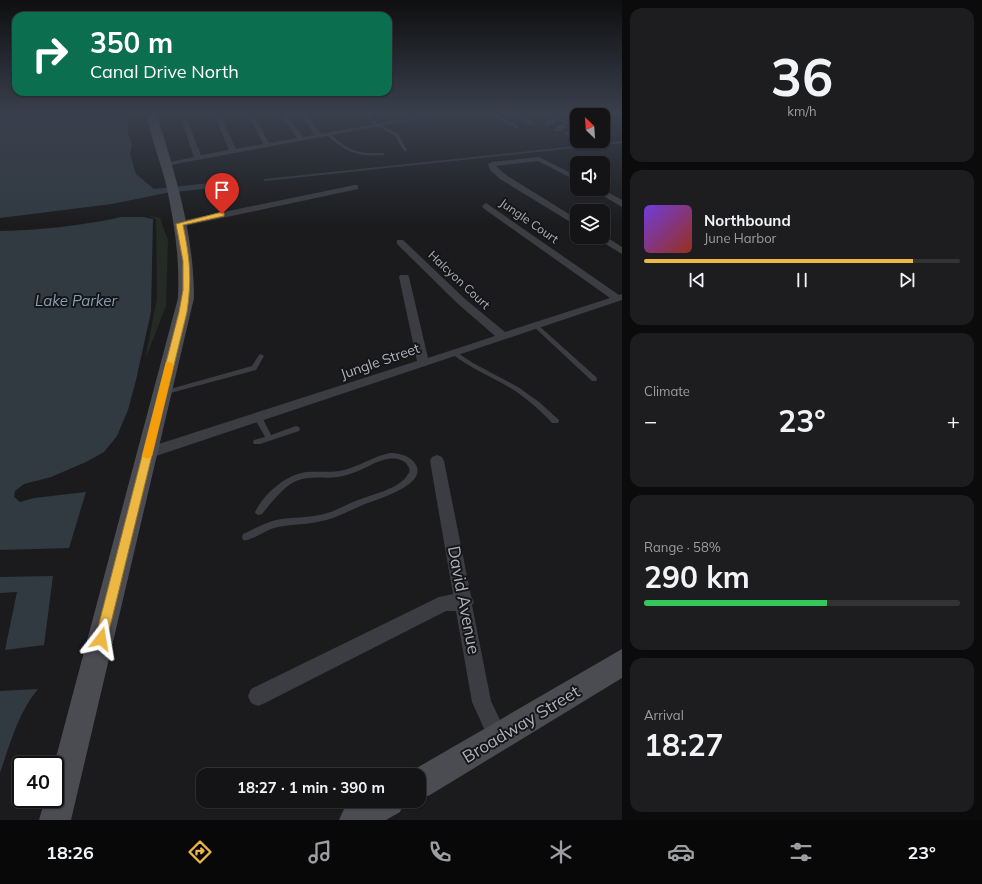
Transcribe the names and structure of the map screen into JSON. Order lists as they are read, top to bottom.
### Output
{
  "streets": {
    "street": [
      "Jungle Court",
      "Halcyon Court",
      "Jungle Street",
      "David Avenue",
      "Broadway Street"
    ]
  },
  "crossings": [
    ["Jungle Court", "Jungle Street"],
    ["Halcyon Court", "Jungle Street"],
    ["David Avenue", "Broadway Street"]
  ],
  "water": ["Lake Parker"],
  "north": "top left",
  "page": {
    "tile": [
      ["36", "km/h"],
      "Climate",
      ["Range · 58%", "290 km"],
      ["Arrival", "18:27"]
    ],
    "turn": ["350 m", "Canal Drive North"],
    "song": ["Northbound", "June Harbor"],
    "heat": ["−", "23°", "+"],
    "limit": "40",
    "trip": "18:27 · 1 min · 390 m",
    "tabs": ["18:26", "23°"]
  }
}
